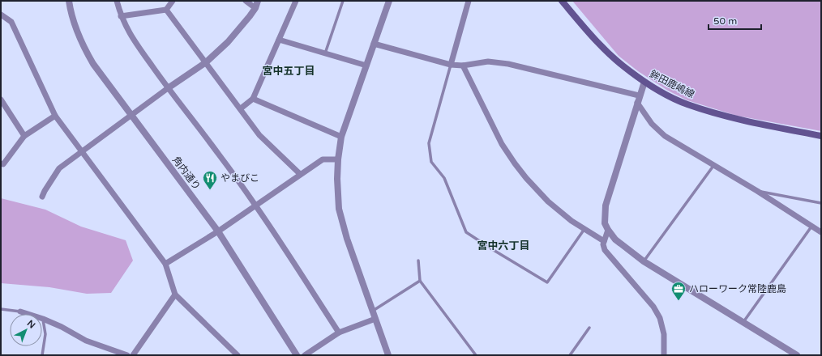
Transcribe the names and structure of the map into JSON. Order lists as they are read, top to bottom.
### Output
{
  "streets": {
    "main road": ["鉾田鹿嶋線"],
    "street": ["角内通り"]
  },
  "districts": ["宮中五丁目", "宮中六丁目"],
  "places": {
    "restaurant": ["やまびこ"],
    "office": ["ハローワーク常陸鹿島"]
  },
  "scale_bar": "50 m",
  "north": "top right"
}
